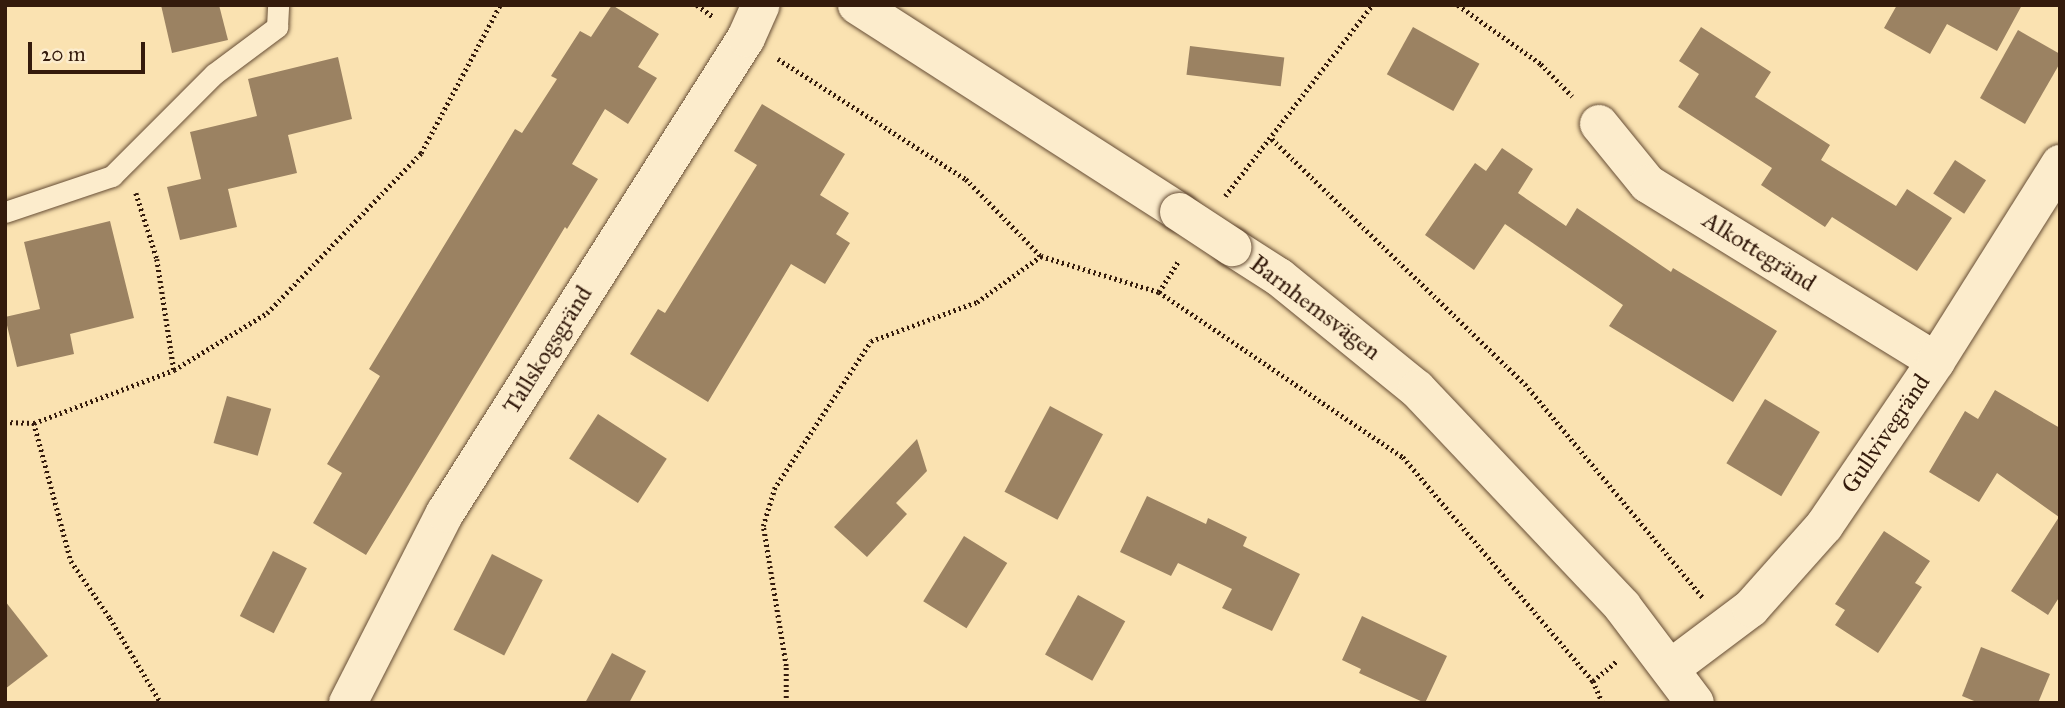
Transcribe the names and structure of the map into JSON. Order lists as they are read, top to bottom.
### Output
{
  "streets": {
    "street": [
      "Alkottegränd",
      "Barnhemsvägen",
      "Tallskogsgränd",
      "Gullvivegränd"
    ]
  },
  "crossings": [
    ["Alkottegränd", "Gullvivegränd"],
    ["Barnhemsvägen", "Gullvivegränd"]
  ],
  "scale_bar": "20 m"
}
